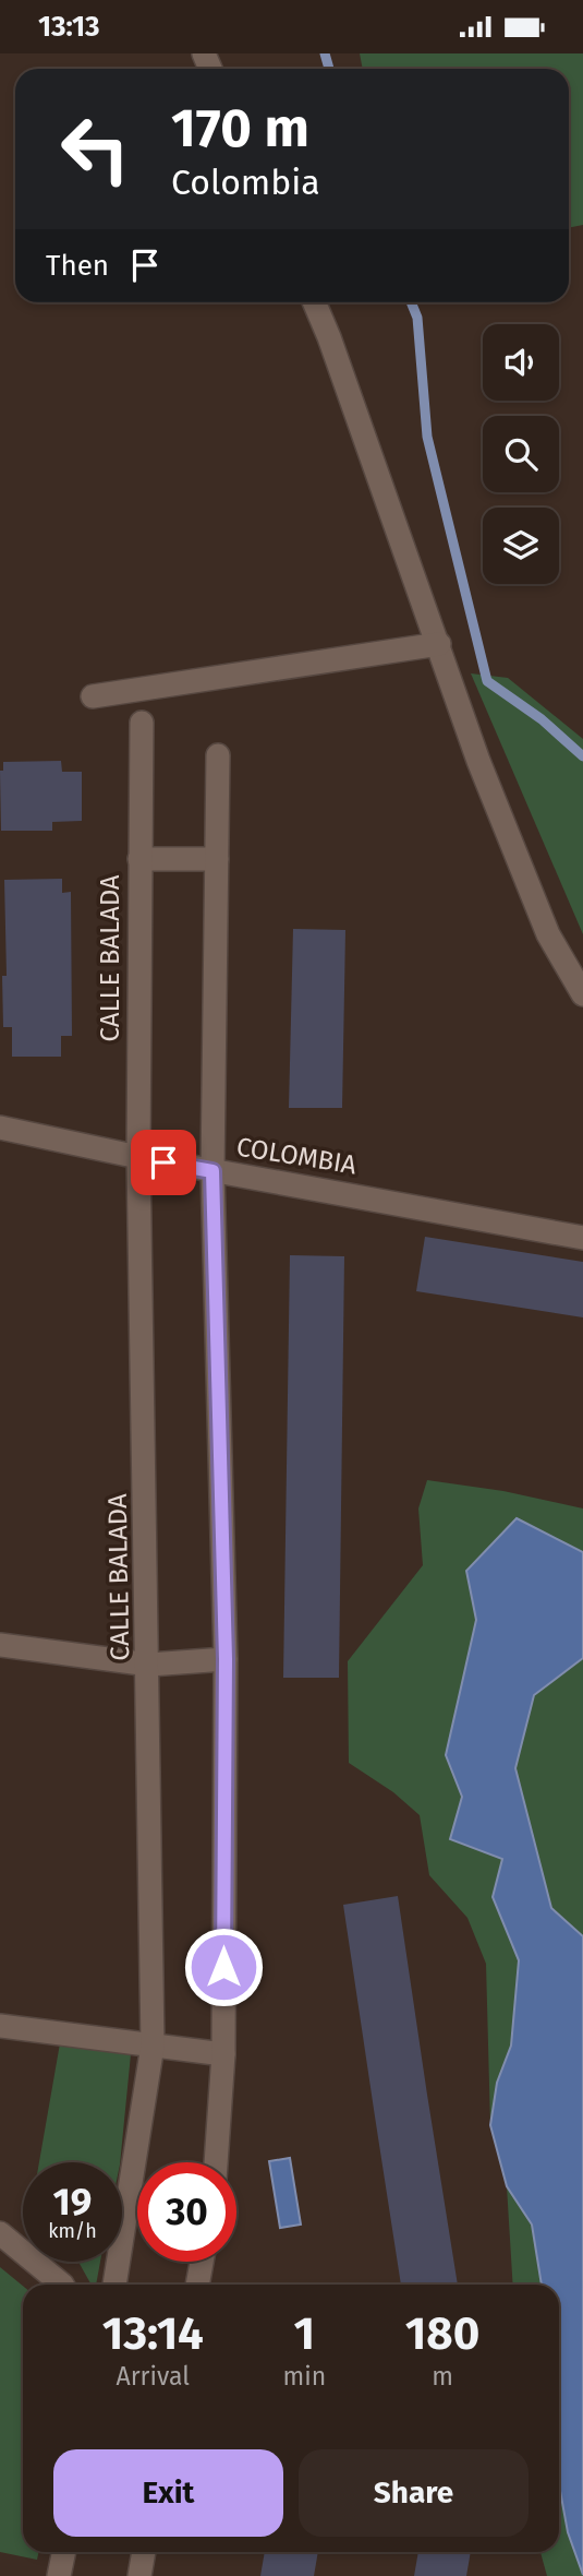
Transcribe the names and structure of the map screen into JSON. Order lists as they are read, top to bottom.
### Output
{
  "streets": {
    "street": ["CALLE BALADA", "COLOMBIA"]
  },
  "crossings": [
    ["CALLE BALADA", "COLOMBIA"]
  ],
  "page": {
    "status": "13:13",
    "turn": ["170 m", "Colombia"],
    "then": "Then",
    "speed": "19 km/h",
    "limit": "30",
    "eta": [
      "13:14",
      "Arrival",
      "1",
      "min",
      "180",
      "m"
    ],
    "buttons": ["Exit", "Share"]
  }
}
